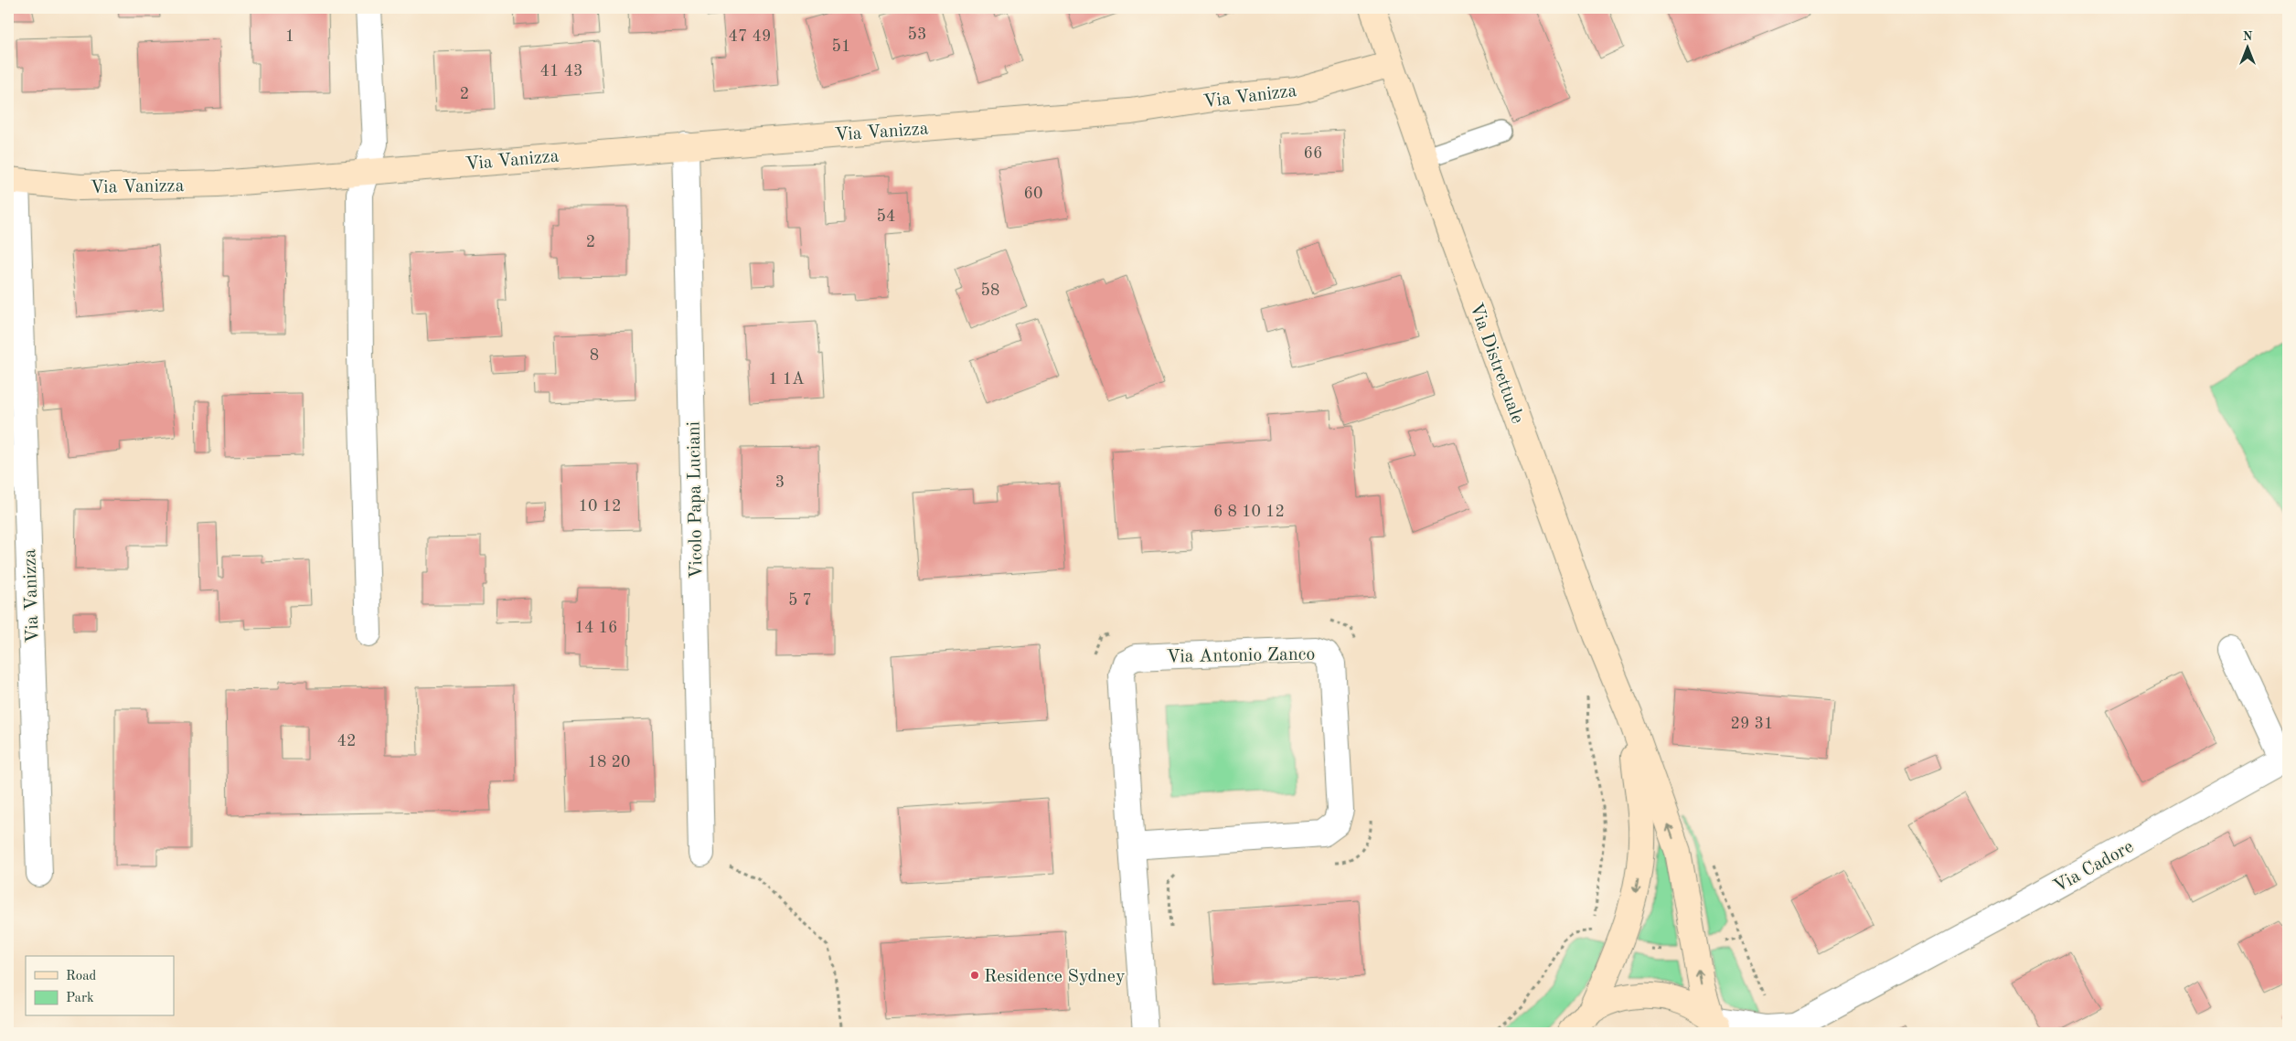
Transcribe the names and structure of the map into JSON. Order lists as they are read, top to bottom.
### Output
{
  "streets": {
    "main road": ["Via Vanizza", "Via Distrettuale"],
    "street": ["Vicolo Papa Luciani", "Via Antonio Zanco", "Via Cadore"]
  },
  "crossings": [
    ["Via Vanizza", "Via Distrettuale"],
    ["Via Vanizza", "Vicolo Papa Luciani"]
  ],
  "places": ["Residence Sydney"],
  "house_numbers": [
    "53",
    "1",
    "47 49",
    "51",
    "41 43",
    "2",
    "66",
    "60",
    "54",
    "2",
    "58",
    "8",
    "1 1A",
    "3",
    "10 12",
    "6 8 10 12",
    "5 7",
    "14 16",
    "29 31",
    "42",
    "18 20"
  ],
  "legend": ["Road", "Park"],
  "north": "top"
}
